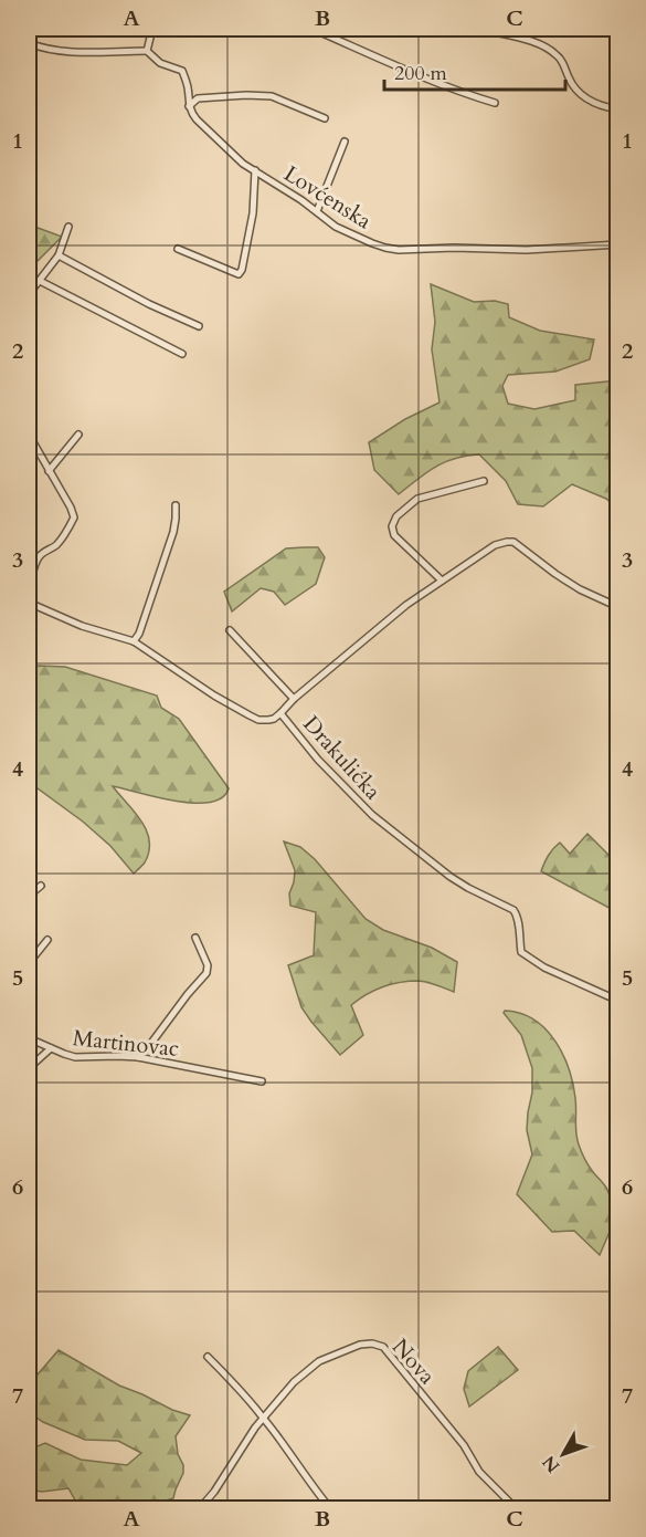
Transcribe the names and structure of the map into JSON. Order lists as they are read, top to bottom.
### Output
{
  "streets": {
    "street": [
      "Lovćenska",
      "Drakulićka",
      "Martinovac",
      "Nova"
    ]
  },
  "scale_bar": "200 m",
  "north": "bottom left",
  "grid": {
    "columns": ["A", "B", "C"],
    "rows": [
      "1",
      "2",
      "3",
      "4",
      "5",
      "6",
      "7"
    ]
  }
}
